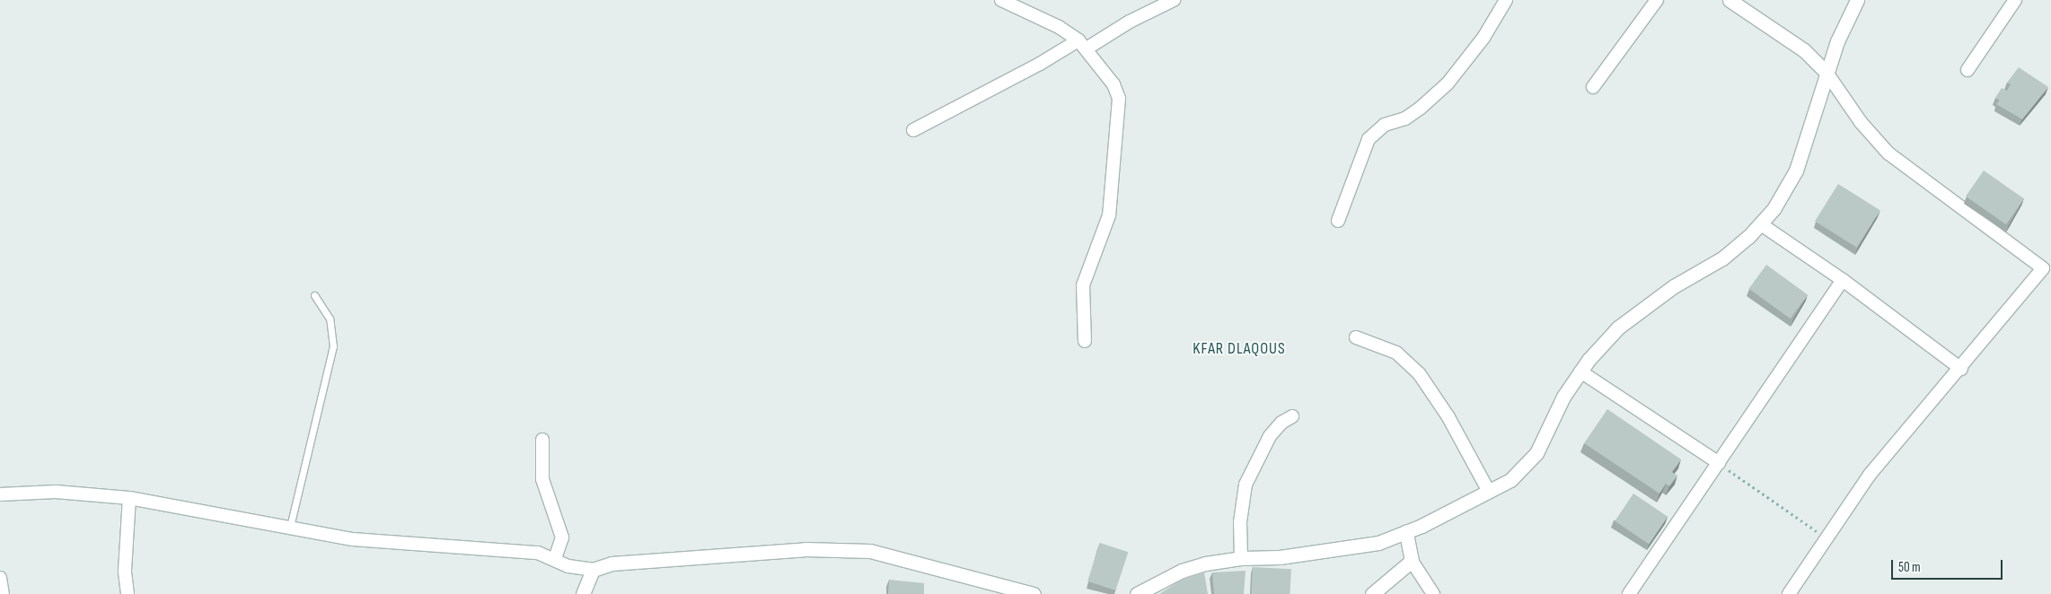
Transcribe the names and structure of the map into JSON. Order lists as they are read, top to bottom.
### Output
{
  "districts": ["KFAR DLAQOUS"],
  "scale_bar": "50 m"
}
